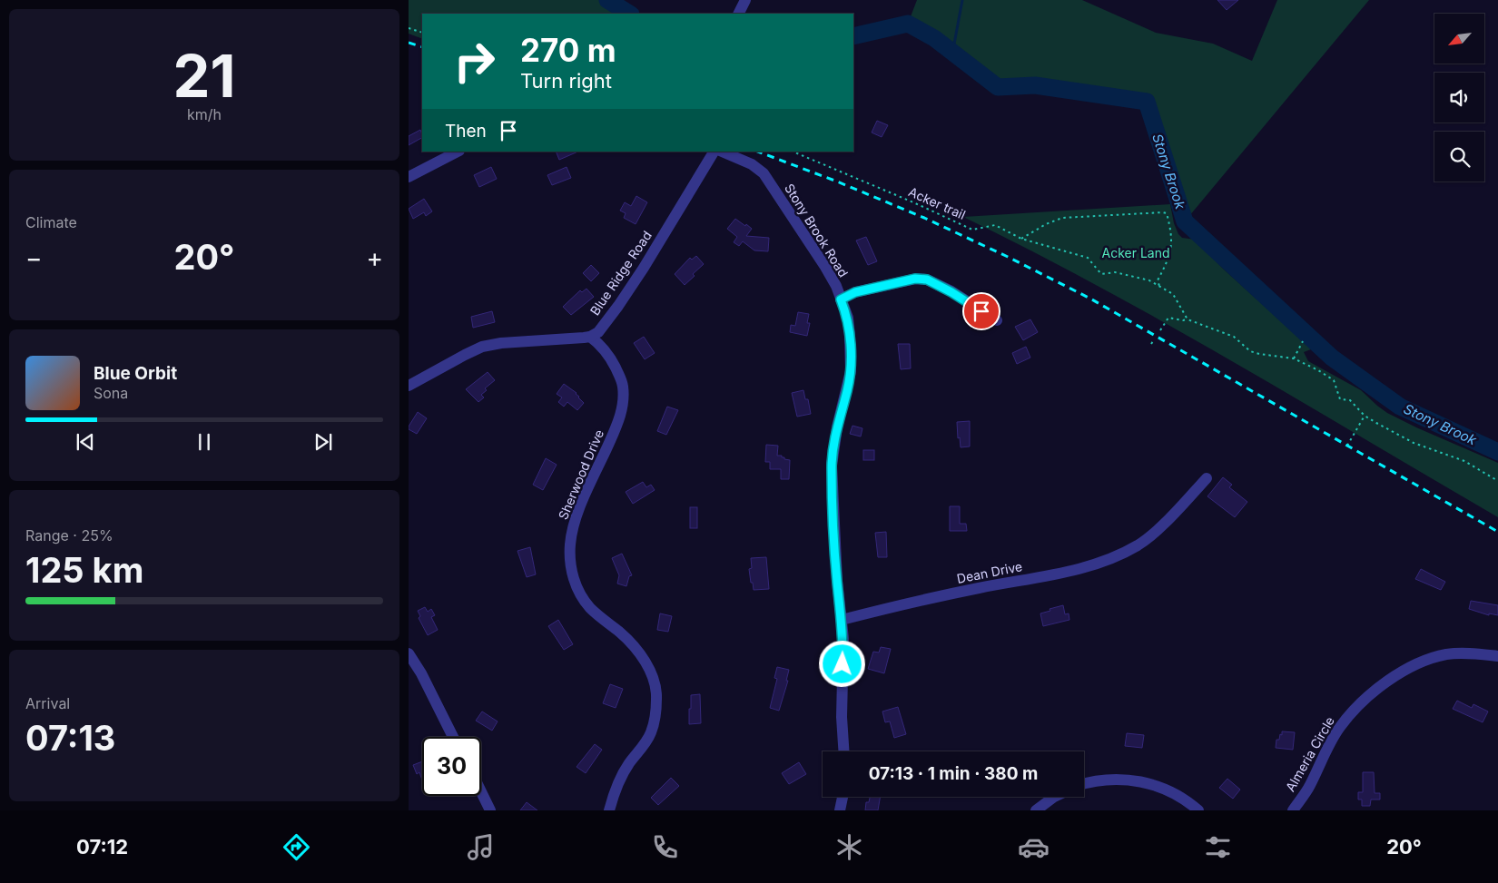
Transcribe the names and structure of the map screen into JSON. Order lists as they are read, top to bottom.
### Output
{
  "streets": {
    "street": [
      "Stony Brook Road",
      "Blue Ridge Road",
      "Sherwood Drive",
      "Dean Drive",
      "Almeria Circle"
    ],
    "path": ["Acker trail"]
  },
  "crossings": [
    ["Stony Brook Road", "Dean Drive"],
    ["Blue Ridge Road", "Sherwood Drive"]
  ],
  "water": ["Stony Brook"],
  "parks": ["Acker Land"],
  "north": "bottom left",
  "page": {
    "tile": [
      ["21", "km/h"],
      "Climate",
      ["Range · 25%", "125 km"],
      ["Arrival", "07:13"]
    ],
    "turn": ["270 m", "Turn right"],
    "then": "Then",
    "heat": ["−", "20°", "+"],
    "song": ["Blue Orbit", "Sona"],
    "limit": "30",
    "trip": "07:13 · 1 min · 380 m",
    "tabs": ["07:12", "20°"]
  }
}
